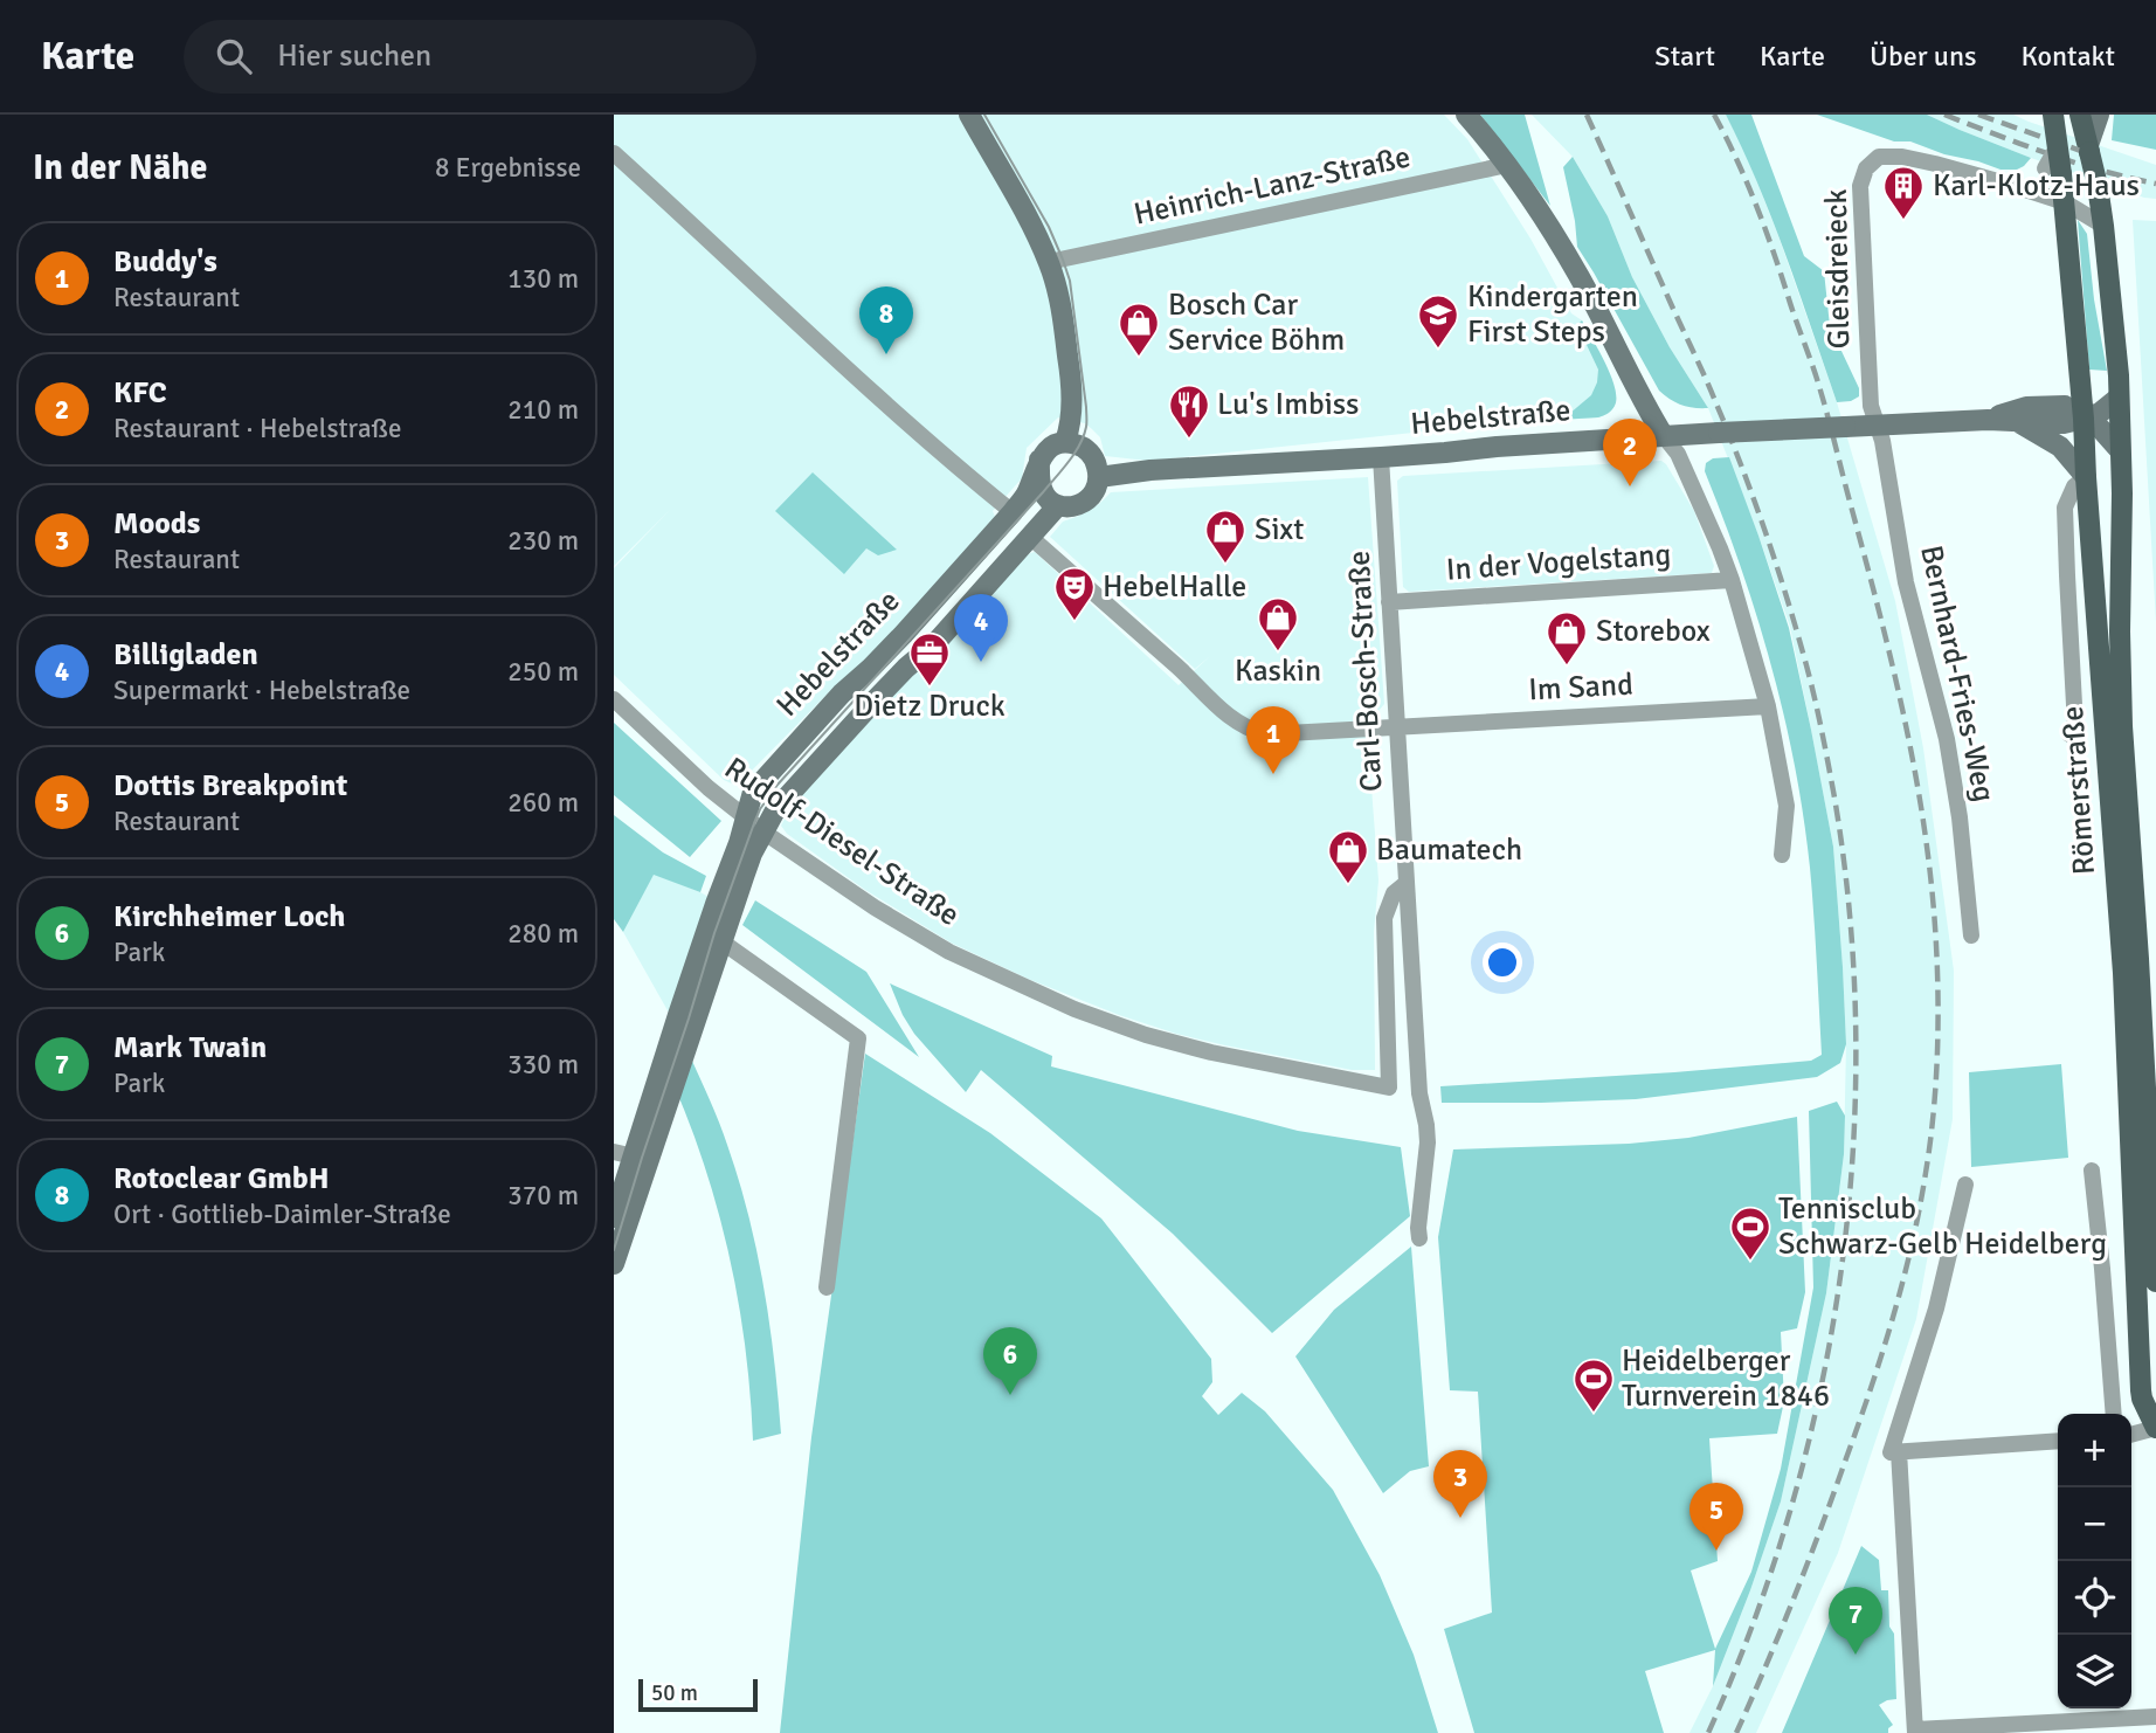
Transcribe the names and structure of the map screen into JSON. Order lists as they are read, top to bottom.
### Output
{
  "streets": {
    "main road": ["Hebelstraße", "Römerstraße"],
    "street": [
      "Heinrich-Lanz-Straße",
      "Gleisdreieck",
      "In der Vogelstang",
      "Carl-Bosch-Straße",
      "Bernhard-Fries-Weg",
      "Im Sand",
      "Rudolf-Diesel-Straße"
    ]
  },
  "crossings": [
    ["Gleisdreieck", "Hebelstraße"],
    ["Gleisdreieck", "Bernhard-Fries-Weg"],
    ["Gleisdreieck", "Römerstraße"],
    ["Hebelstraße", "Carl-Bosch-Straße"],
    ["Hebelstraße", "Bernhard-Fries-Weg"],
    ["Hebelstraße", "Im Sand"],
    ["Hebelstraße", "Römerstraße"],
    ["Hebelstraße", "Rudolf-Diesel-Straße"],
    ["In der Vogelstang", "Carl-Bosch-Straße"],
    ["Carl-Bosch-Straße", "Im Sand"],
    ["Carl-Bosch-Straße", "Rudolf-Diesel-Straße"]
  ],
  "places": {
    "building": ["Karl-Klotz-Haus"],
    "school or university": ["Kindergarten First Steps"],
    "shop": [
      "Bosch Car Service Böhm",
      "Sixt",
      "Kaskin",
      "Storebox",
      "Baumatech"
    ],
    "restaurant": ["Lu's Imbiss"],
    "theatre": ["HebelHalle"],
    "office": ["Dietz Druck"],
    "sports": ["Tennisclub Schwarz-Gelb Heidelberg", "Heidelberger Turnverein 1846"]
  },
  "scale_bar": "50 m",
  "page": {
    "header": "Karte",
    "search": "Hier suchen",
    "nav": [
      "Start",
      "Karte",
      "Über uns",
      "Kontakt"
    ],
    "heading": ["In der Nähe", "8 Ergebnisse"],
    "list": [
      {
        "mark": "1",
        "name": "Buddy's",
        "note": "Restaurant",
        "value": "130 m"
      },
      {
        "mark": "2",
        "name": "KFC",
        "note": "Restaurant · Hebelstraße",
        "value": "210 m"
      },
      {
        "mark": "3",
        "name": "Moods",
        "note": "Restaurant",
        "value": "230 m"
      },
      {
        "mark": "4",
        "name": "Billigladen",
        "note": "Supermarkt · Hebelstraße",
        "value": "250 m"
      },
      {
        "mark": "5",
        "name": "Dottis Breakpoint",
        "note": "Restaurant",
        "value": "260 m"
      },
      {
        "mark": "6",
        "name": "Kirchheimer Loch",
        "note": "Park",
        "value": "280 m"
      },
      {
        "mark": "7",
        "name": "Mark Twain",
        "note": "Park",
        "value": "330 m"
      },
      {
        "mark": "8",
        "name": "Rotoclear GmbH",
        "note": "Ort · Gottlieb-Daimler-Straße",
        "value": "370 m"
      }
    ],
    "pins": [
      "8",
      "2",
      "4",
      "1",
      "6",
      "3",
      "5",
      "7"
    ],
    "map_buttons": ["+", "−"],
    "scale": "50 m"
  }
}
